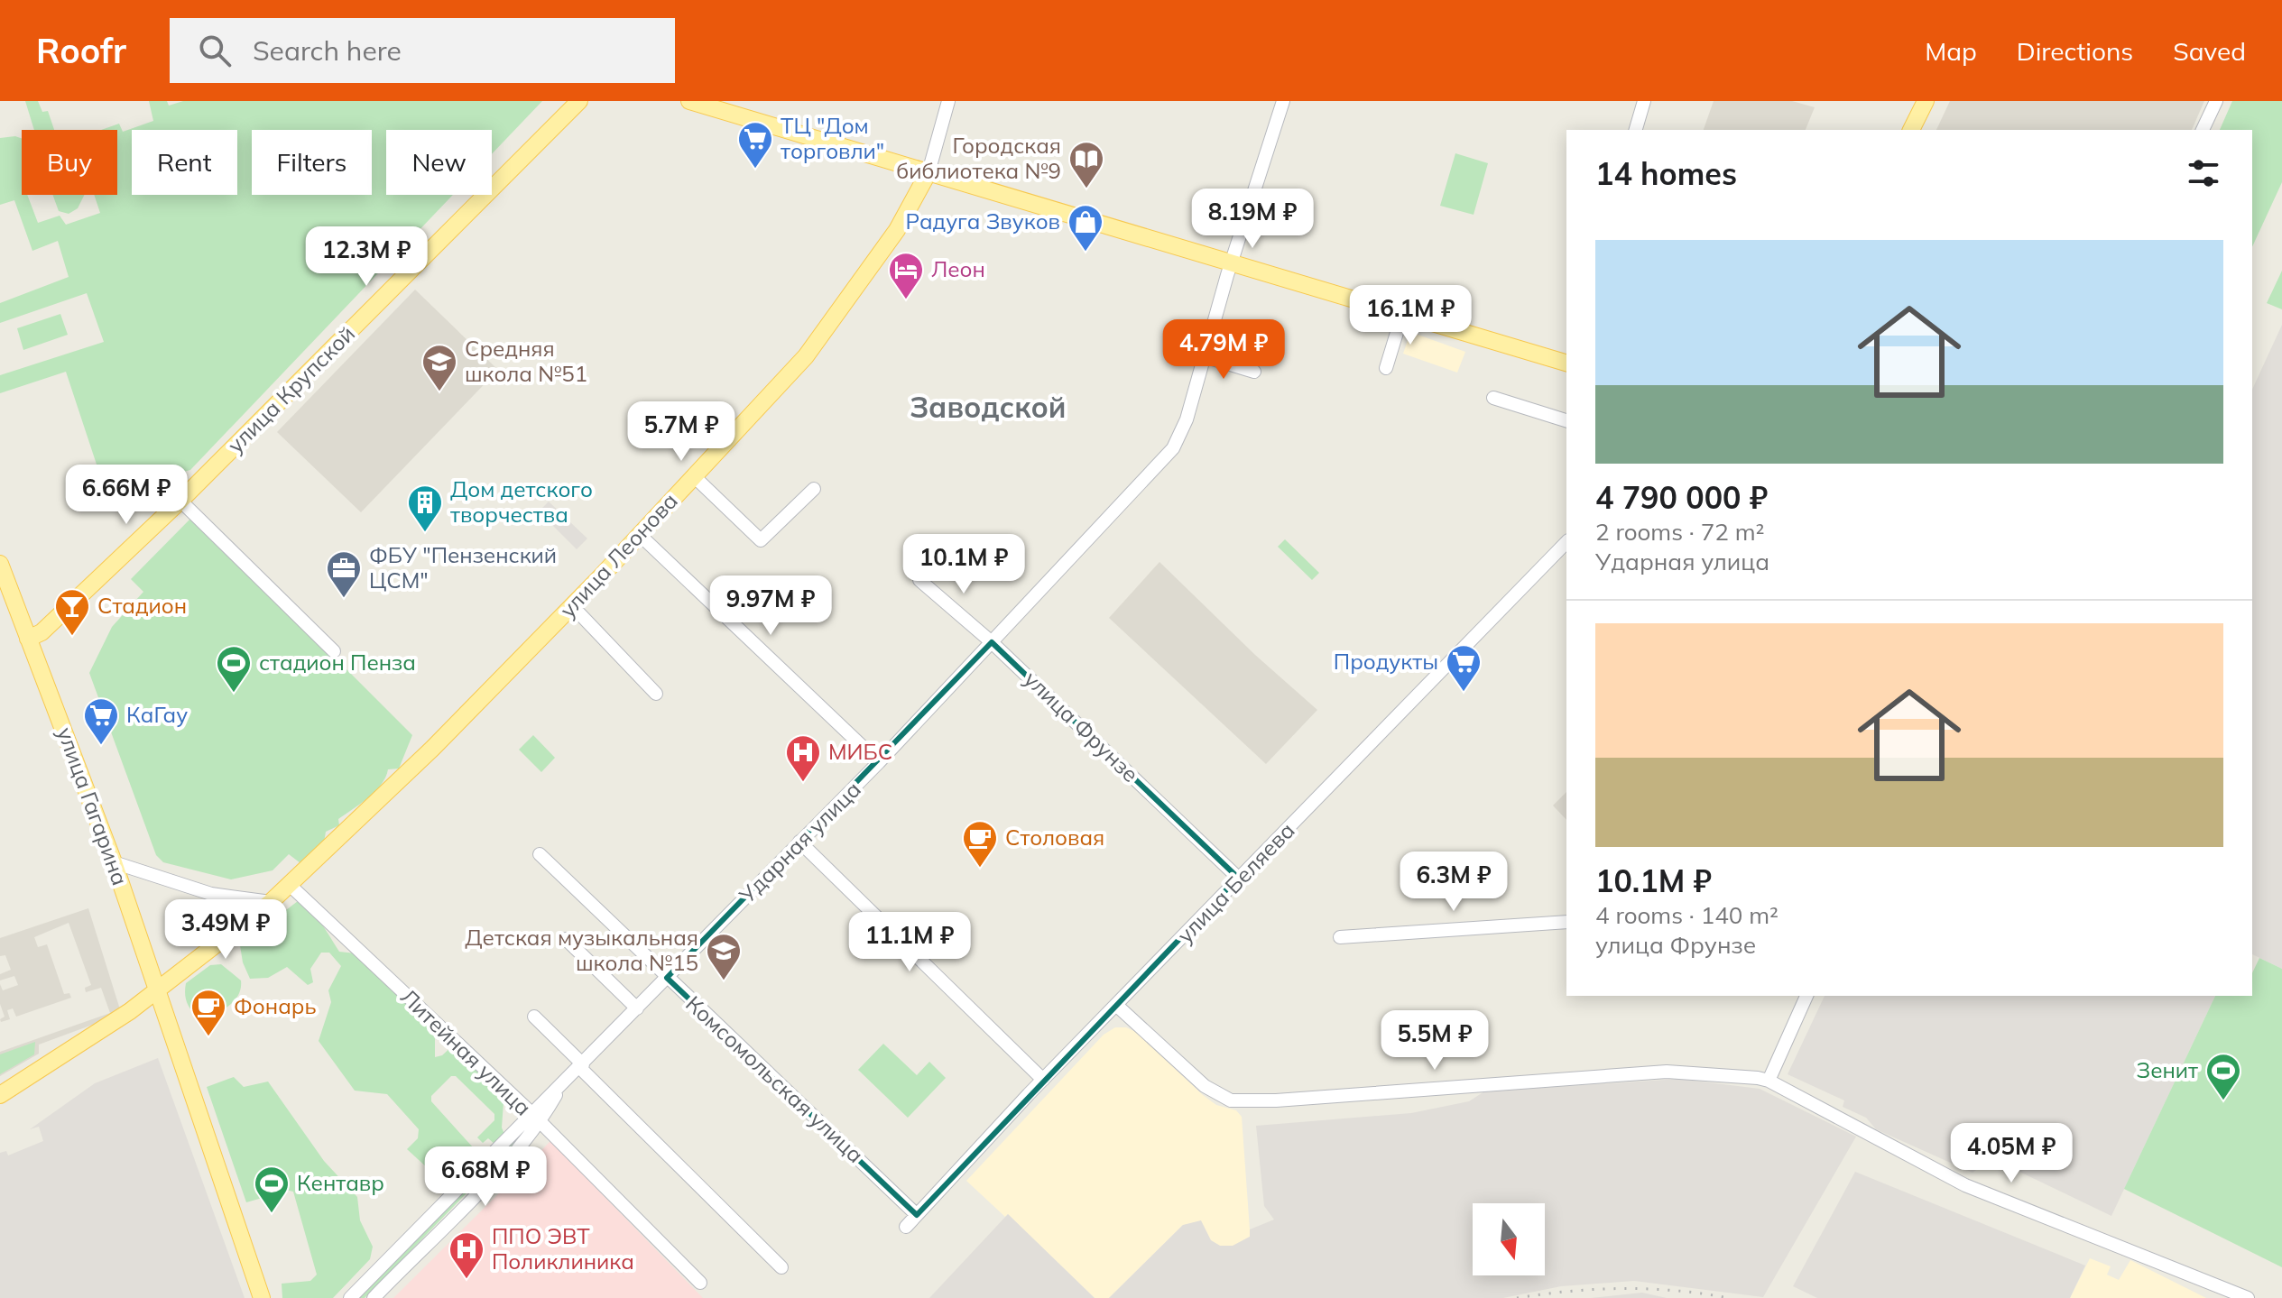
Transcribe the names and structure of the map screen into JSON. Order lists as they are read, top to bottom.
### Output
{
  "streets": {
    "main road": ["улица Крупской", "улица Леонова", "улица Гагарина"],
    "street": [
      "улица Фрунзе",
      "Ударная улица",
      "улица Беляева",
      "Литейная улица",
      "Комсомольская улица"
    ]
  },
  "crossings": [
    ["улица Крупской", "улица Гагарина"],
    ["улица Леонова", "улица Гагарина"],
    ["улица Леонова", "Литейная улица"],
    ["улица Фрунзе", "Ударная улица"],
    ["улица Фрунзе", "улица Беляева"],
    ["Ударная улица", "Литейная улица"],
    ["Ударная улица", "Комсомольская улица"],
    ["улица Беляева", "Комсомольская улица"]
  ],
  "districts": ["Заводской"],
  "places": {
    "supermarket": ["ТЦ \"Дом торговли\"", "Продукты", "КаГау"],
    "library": ["Городская библиотека №9"],
    "shop": ["Радуга Звуков"],
    "hotel": ["Леон"],
    "school or university": ["Средняя школа №51", "Детская музыкальная школа №15"],
    "building": ["Дом детского творчества"],
    "office": ["ФБУ \"Пензенский ЦСМ\""],
    "bar": ["Стадион"],
    "sports": ["стадион Пенза", "Зенит", "Кентавр"],
    "hospital": ["МИБС", "ППО ЭВТ Поликлиника"],
    "cafe": ["Столовая", "Фонарь"]
  },
  "north": "bottom",
  "page": {
    "header": "Roofr",
    "search": "Search here",
    "nav": ["Map", "Directions", "Saved"],
    "chip": [
      "Buy",
      "Rent",
      "Filters",
      "New"
    ],
    "heading": "14 homes",
    "price": [
      "8.19M ₽",
      "12.3M ₽",
      "16.1M ₽",
      "4.79M ₽",
      "5.7M ₽",
      "6.66M ₽",
      "10.1M ₽",
      "9.97M ₽",
      "6.3M ₽",
      "3.49M ₽",
      "11.1M ₽",
      "5.5M ₽",
      "4.05M ₽",
      "6.68M ₽"
    ],
    "list": [
      {
        "name": "4 790 000 ₽",
        "note": "2 rooms · 72 m² · Ударная улица"
      },
      {
        "name": "10.1M ₽",
        "note": "4 rooms · 140 m² · улица Фрунзе"
      }
    ]
  }
}
